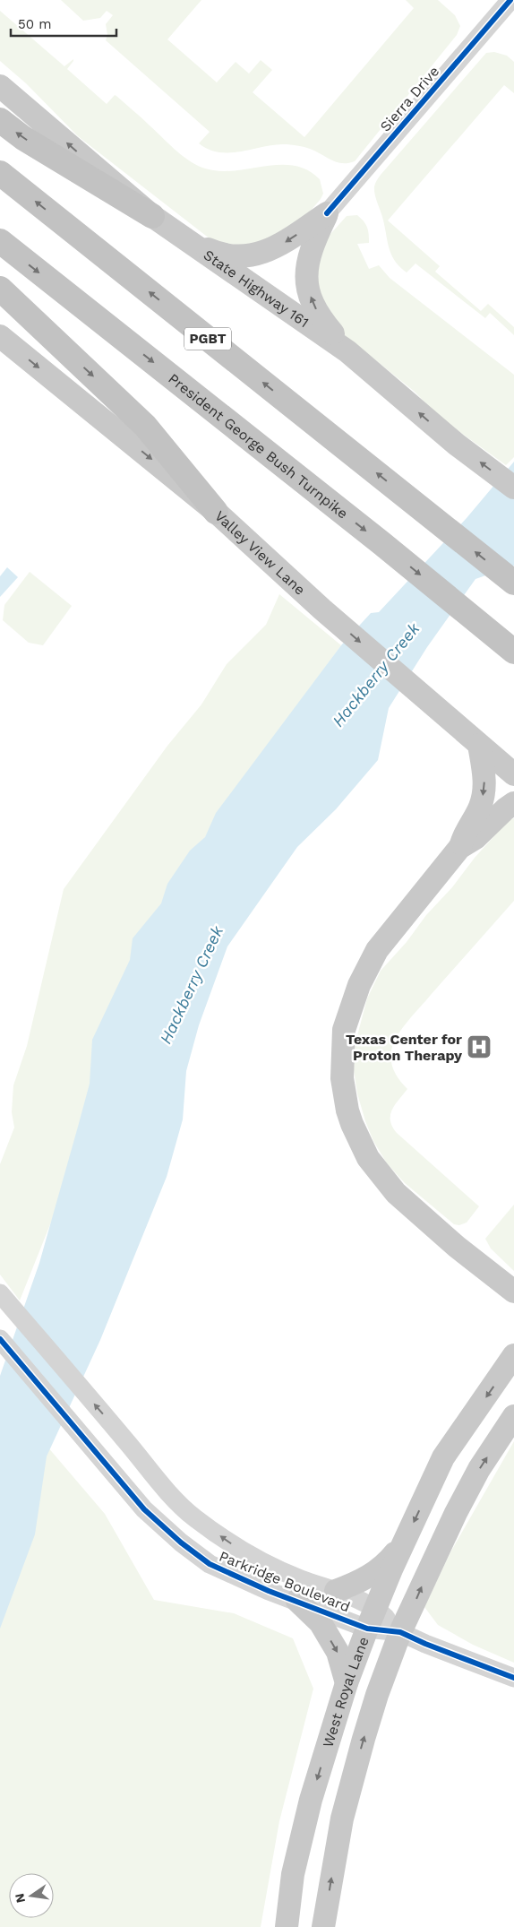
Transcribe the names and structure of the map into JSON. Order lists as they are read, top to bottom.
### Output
{
  "streets": {
    "highway": ["PGBT", "President George Bush Turnpike"],
    "main road": ["State Highway 161", "Valley View Lane", "West Royal Lane"],
    "street": ["Sierra Drive", "Parkridge Boulevard"]
  },
  "crossings": [
    ["Parkridge Boulevard", "West Royal Lane"]
  ],
  "one_way": ["State Highway 161", "Valley View Lane"],
  "water": ["Hackberry Creek"],
  "places": {
    "hospital": ["Texas Center for Proton Therapy"]
  },
  "scale_bar": "50 m",
  "north": "left"
}
